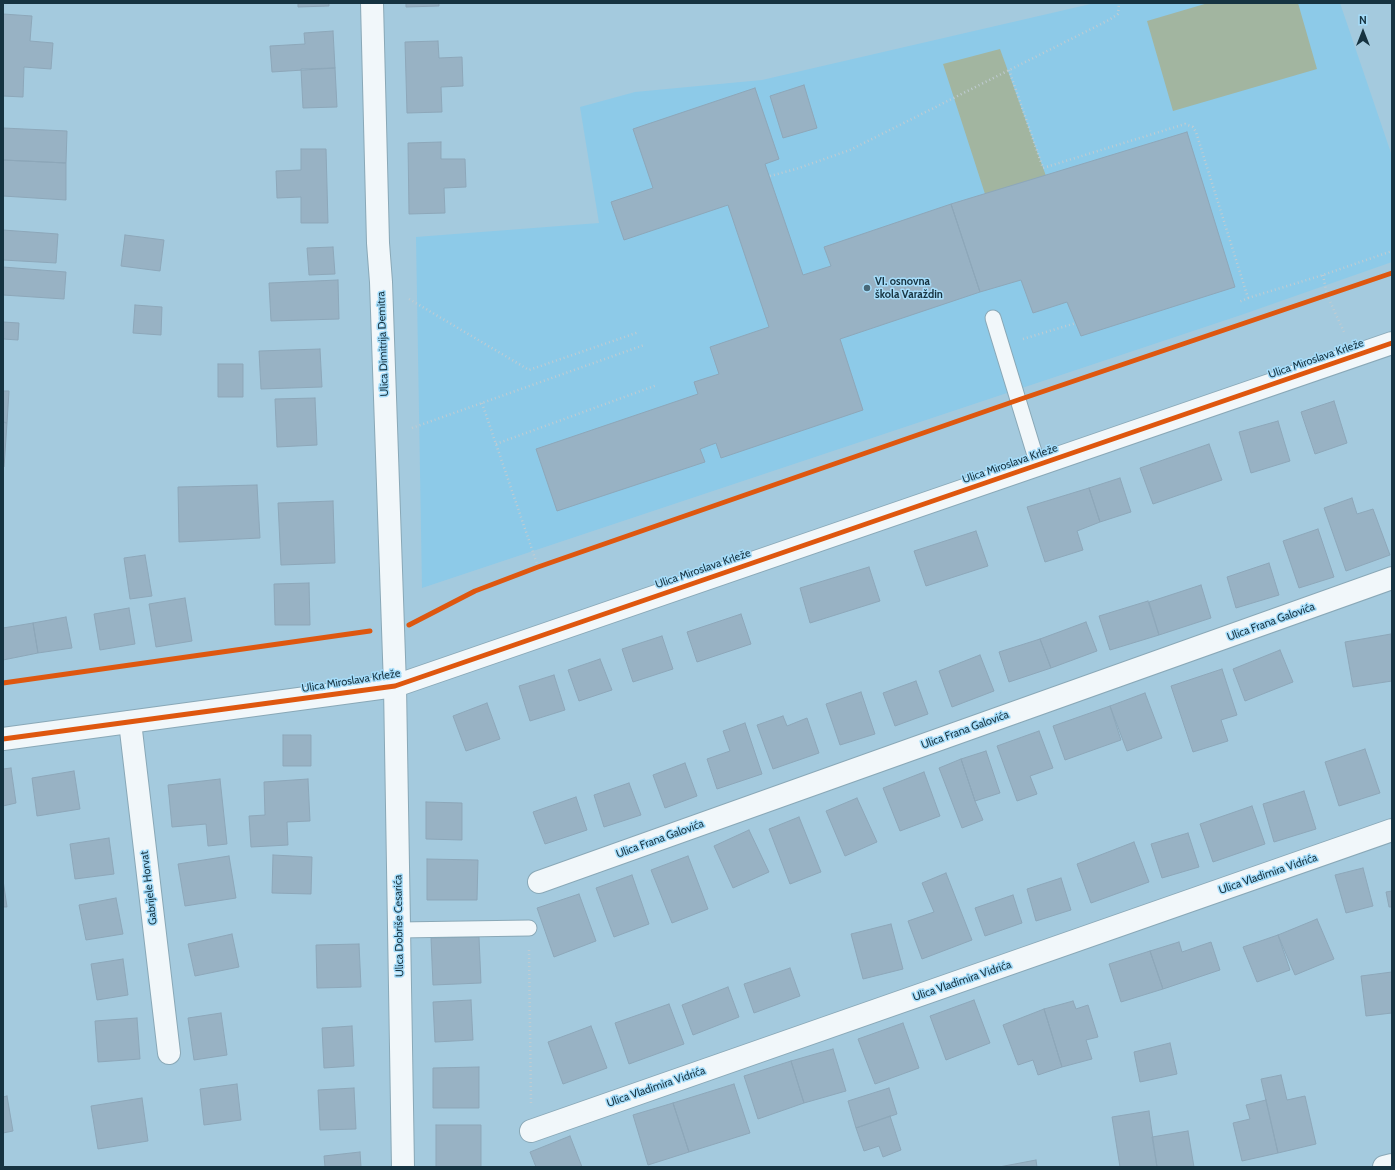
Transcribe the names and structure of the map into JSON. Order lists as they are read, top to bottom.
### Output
{
  "streets": {
    "street": [
      "Ulica Dimitrija Demitra",
      "Ulica Miroslava Krleže",
      "Ulica Frana Galovića",
      "Ulica Vladimira Vidrića",
      "Gabrijele Horvat",
      "Ulica Dobriše Cesarića"
    ]
  },
  "crossings": [
    ["Ulica Dimitrija Demitra", "Ulica Miroslava Krleže"],
    ["Ulica Dimitrija Demitra", "Ulica Dobriše Cesarića"],
    ["Ulica Miroslava Krleže", "Gabrijele Horvat"],
    ["Ulica Miroslava Krleže", "Ulica Dobriše Cesarića"]
  ],
  "places": ["VI. osnovna škola Varaždin"],
  "north": "top"
}
